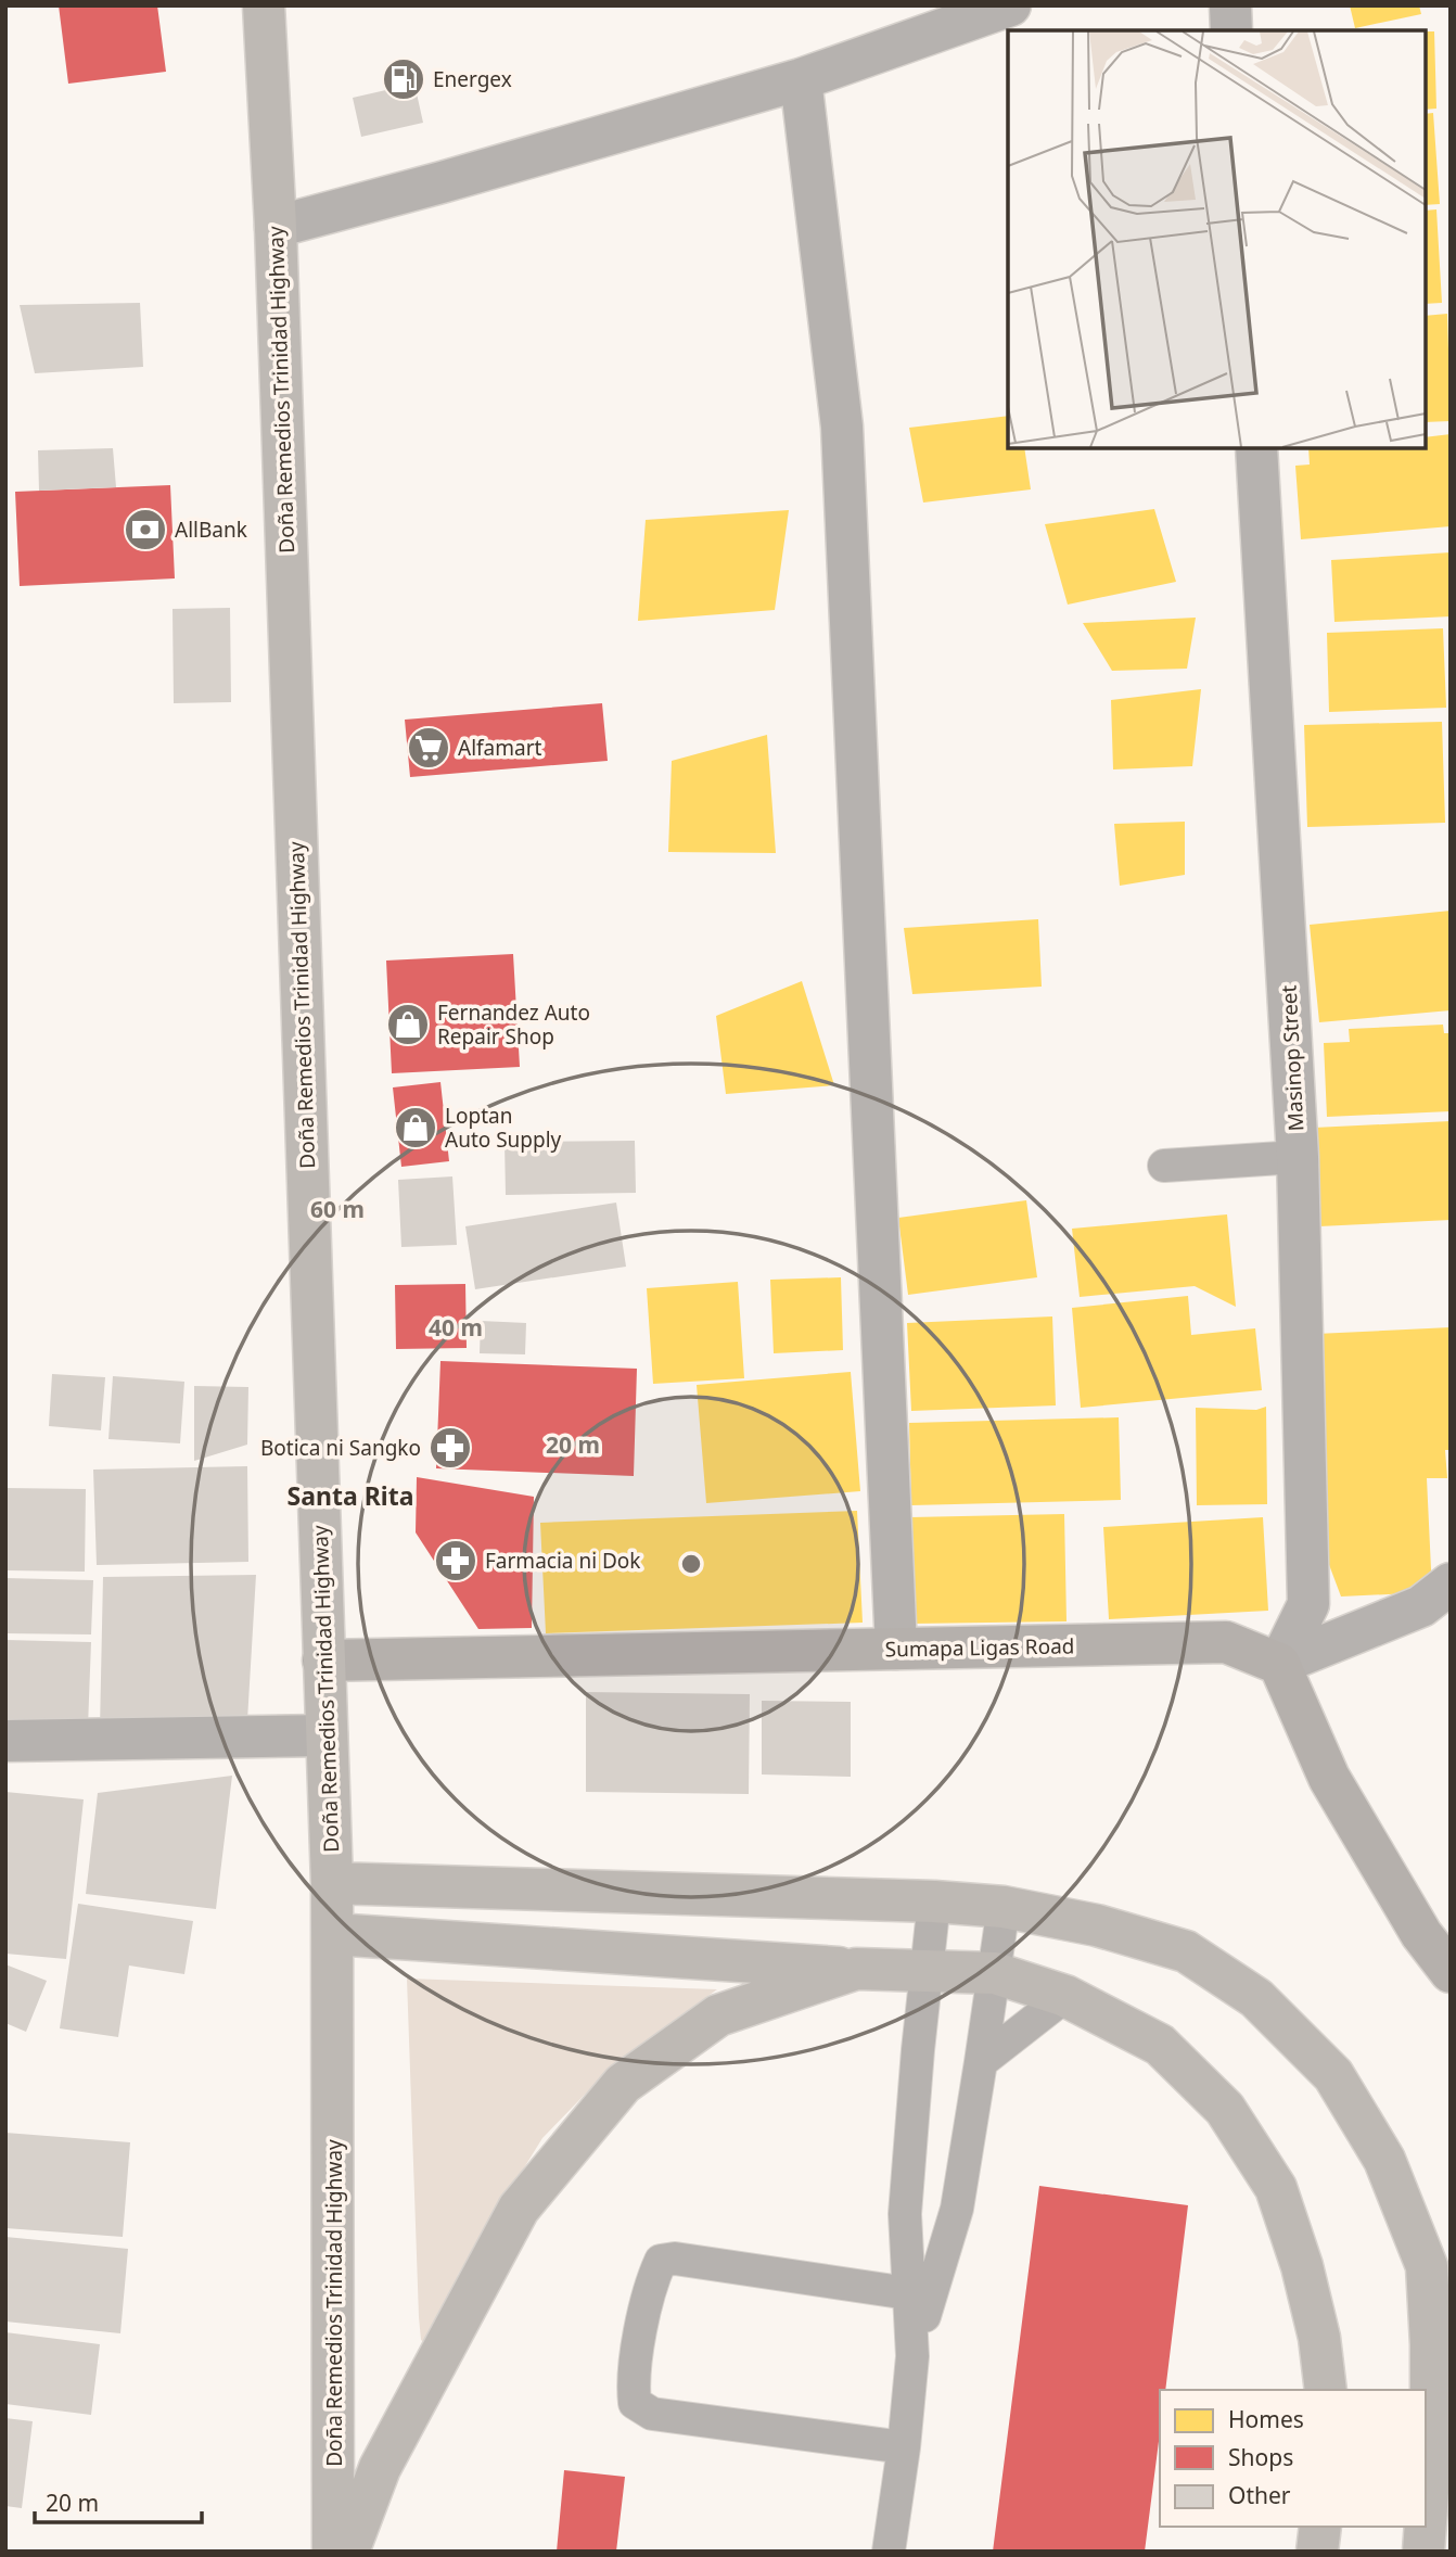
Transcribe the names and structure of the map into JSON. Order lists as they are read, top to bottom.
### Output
{
  "streets": {
    "highway": ["Doña Remedios Trinidad Highway"],
    "main road": ["Sumapa Ligas Road"],
    "street": ["Masinop Street"]
  },
  "crossings": [
    ["Doña Remedios Trinidad Highway", "Sumapa Ligas Road"],
    ["Masinop Street", "Sumapa Ligas Road"]
  ],
  "districts": ["Santa Rita"],
  "places": {
    "fuel station": ["Energex"],
    "bank": ["AllBank"],
    "supermarket": ["Alfamart"],
    "shop": ["Fernandez Auto Repair Shop", "Loptan Auto Supply"],
    "pharmacy": ["Botica ni Sangko", "Farmacia ni Dok"]
  },
  "legend": ["Homes", "Shops", "Other"],
  "scale_bar": "20 m",
  "rings": ["60 m", "40 m", "20 m"]
}
